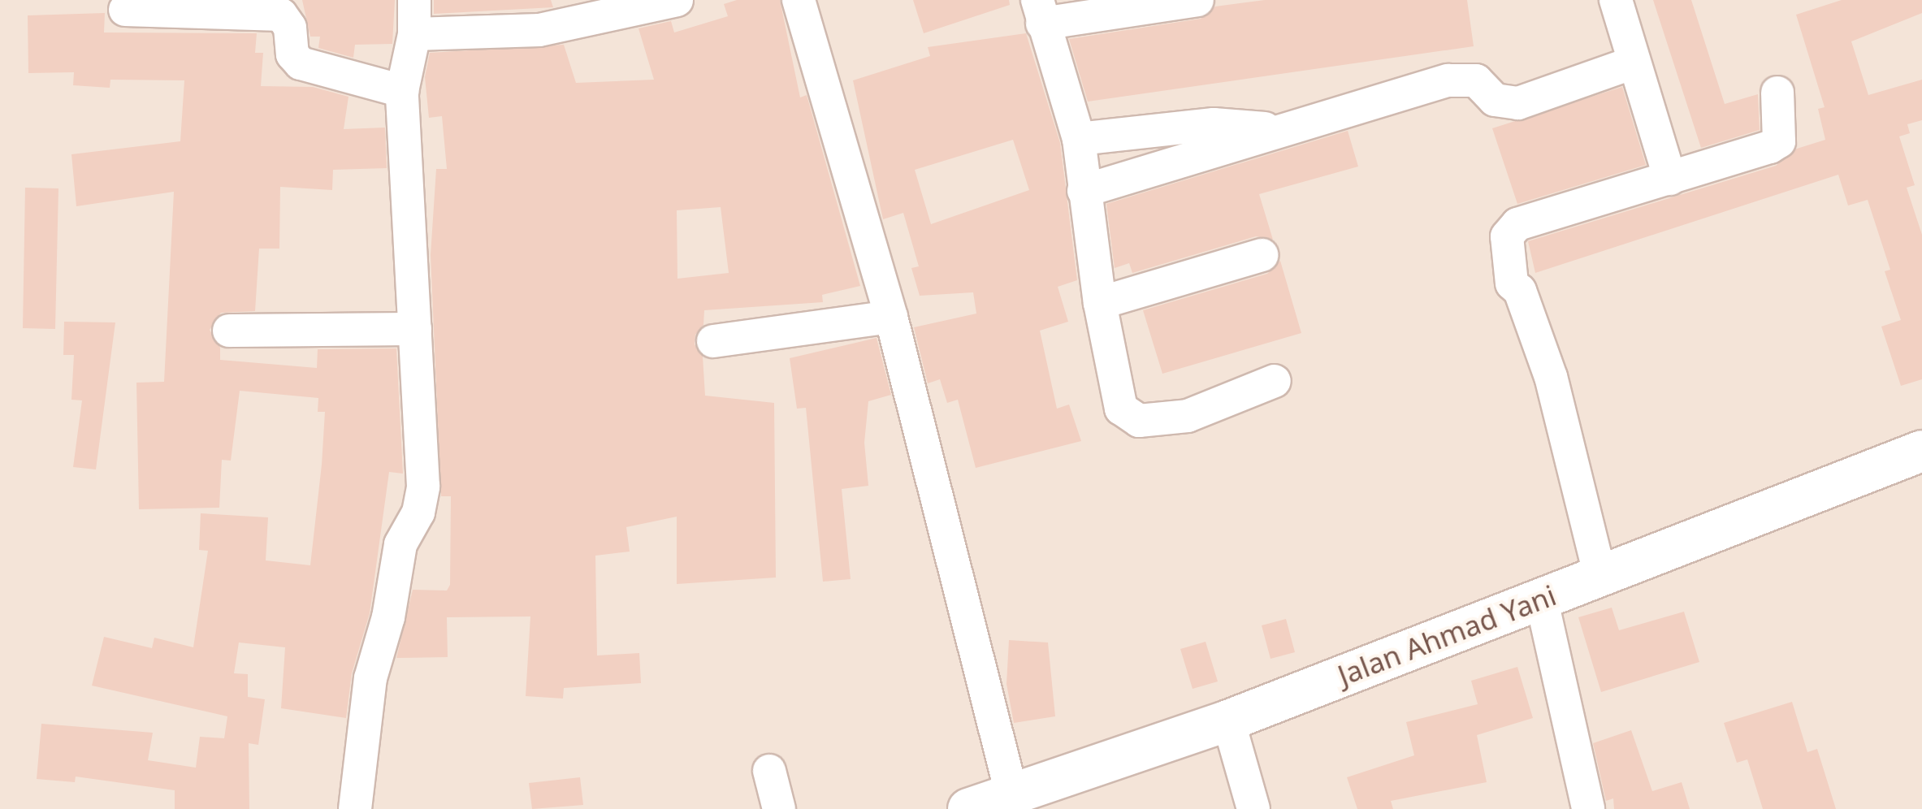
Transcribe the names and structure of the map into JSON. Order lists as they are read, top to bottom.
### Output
{
  "streets": {
    "street": ["Jalan Ahmad Yani"]
  }
}
